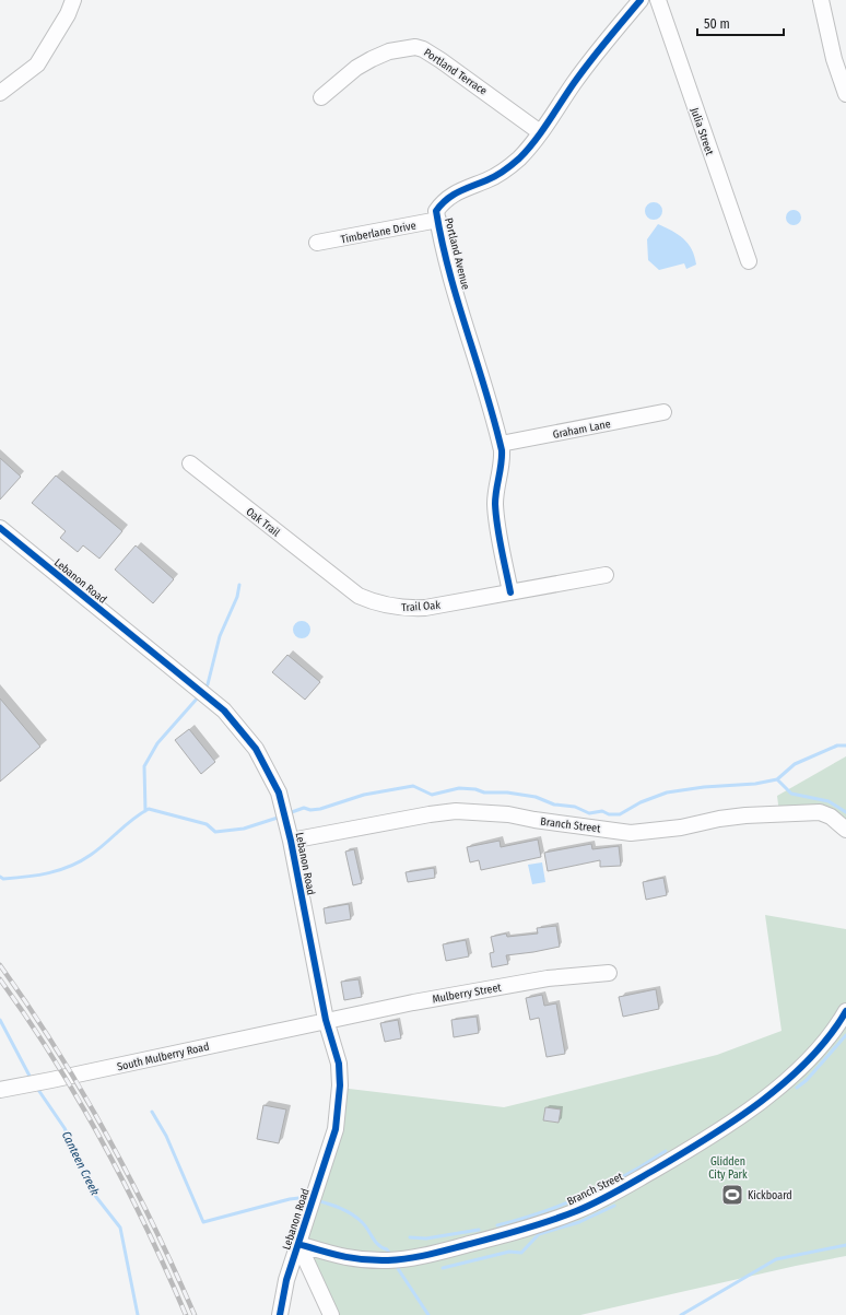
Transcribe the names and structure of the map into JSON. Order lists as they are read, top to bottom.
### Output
{
  "streets": {
    "street": [
      "Portland Terrace",
      "Julia Street",
      "Timberlane Drive",
      "Portland Avenue",
      "Graham Lane",
      "Oak Trail",
      "Lebanon Road",
      "Trail Oak",
      "Branch Street",
      "Mulberry Street",
      "South Mulberry Road"
    ]
  },
  "crossings": [
    ["Portland Terrace", "Portland Avenue"],
    ["Timberlane Drive", "Portland Avenue"],
    ["Portland Avenue", "Graham Lane"],
    ["Portland Avenue", "Trail Oak"],
    ["Oak Trail", "Trail Oak"],
    ["Lebanon Road", "Branch Street"],
    ["Lebanon Road", "Mulberry Street"],
    ["Lebanon Road", "South Mulberry Road"],
    ["Mulberry Street", "South Mulberry Road"]
  ],
  "water": ["Canteen Creek"],
  "parks": ["Glidden City Park"],
  "places": {
    "sports": ["Kickboard"]
  },
  "scale_bar": "50 m"
}
